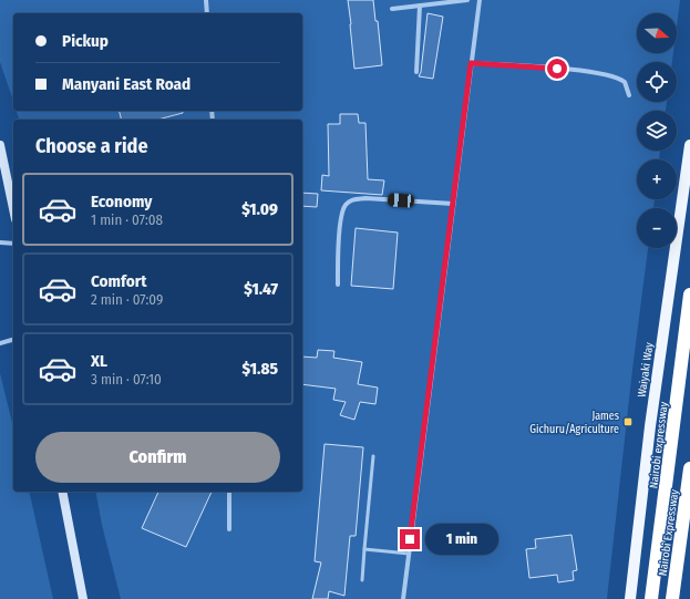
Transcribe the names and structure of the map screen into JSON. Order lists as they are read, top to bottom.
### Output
{
  "streets": {
    "highway": ["Nairobi expressway", "Nairobi Expressway"],
    "main road": ["Waiyaki Way"]
  },
  "places": {
    "transit": ["James Gichuru/Agriculture"]
  },
  "north": "right",
  "page": {
    "map_buttons": ["+", "−"],
    "banner": ["Pickup", "Manyani East Road"],
    "heading": "Choose a ride",
    "list": [
      {
        "name": "Economy",
        "note": "1 min · 07:08",
        "value": "$1.09"
      },
      {
        "name": "Comfort",
        "note": "2 min · 07:09",
        "value": "$1.47"
      },
      {
        "name": "XL",
        "note": "3 min · 07:10",
        "value": "$1.85"
      }
    ],
    "buttons": "Confirm",
    "bubble": "1 min"
  }
}
